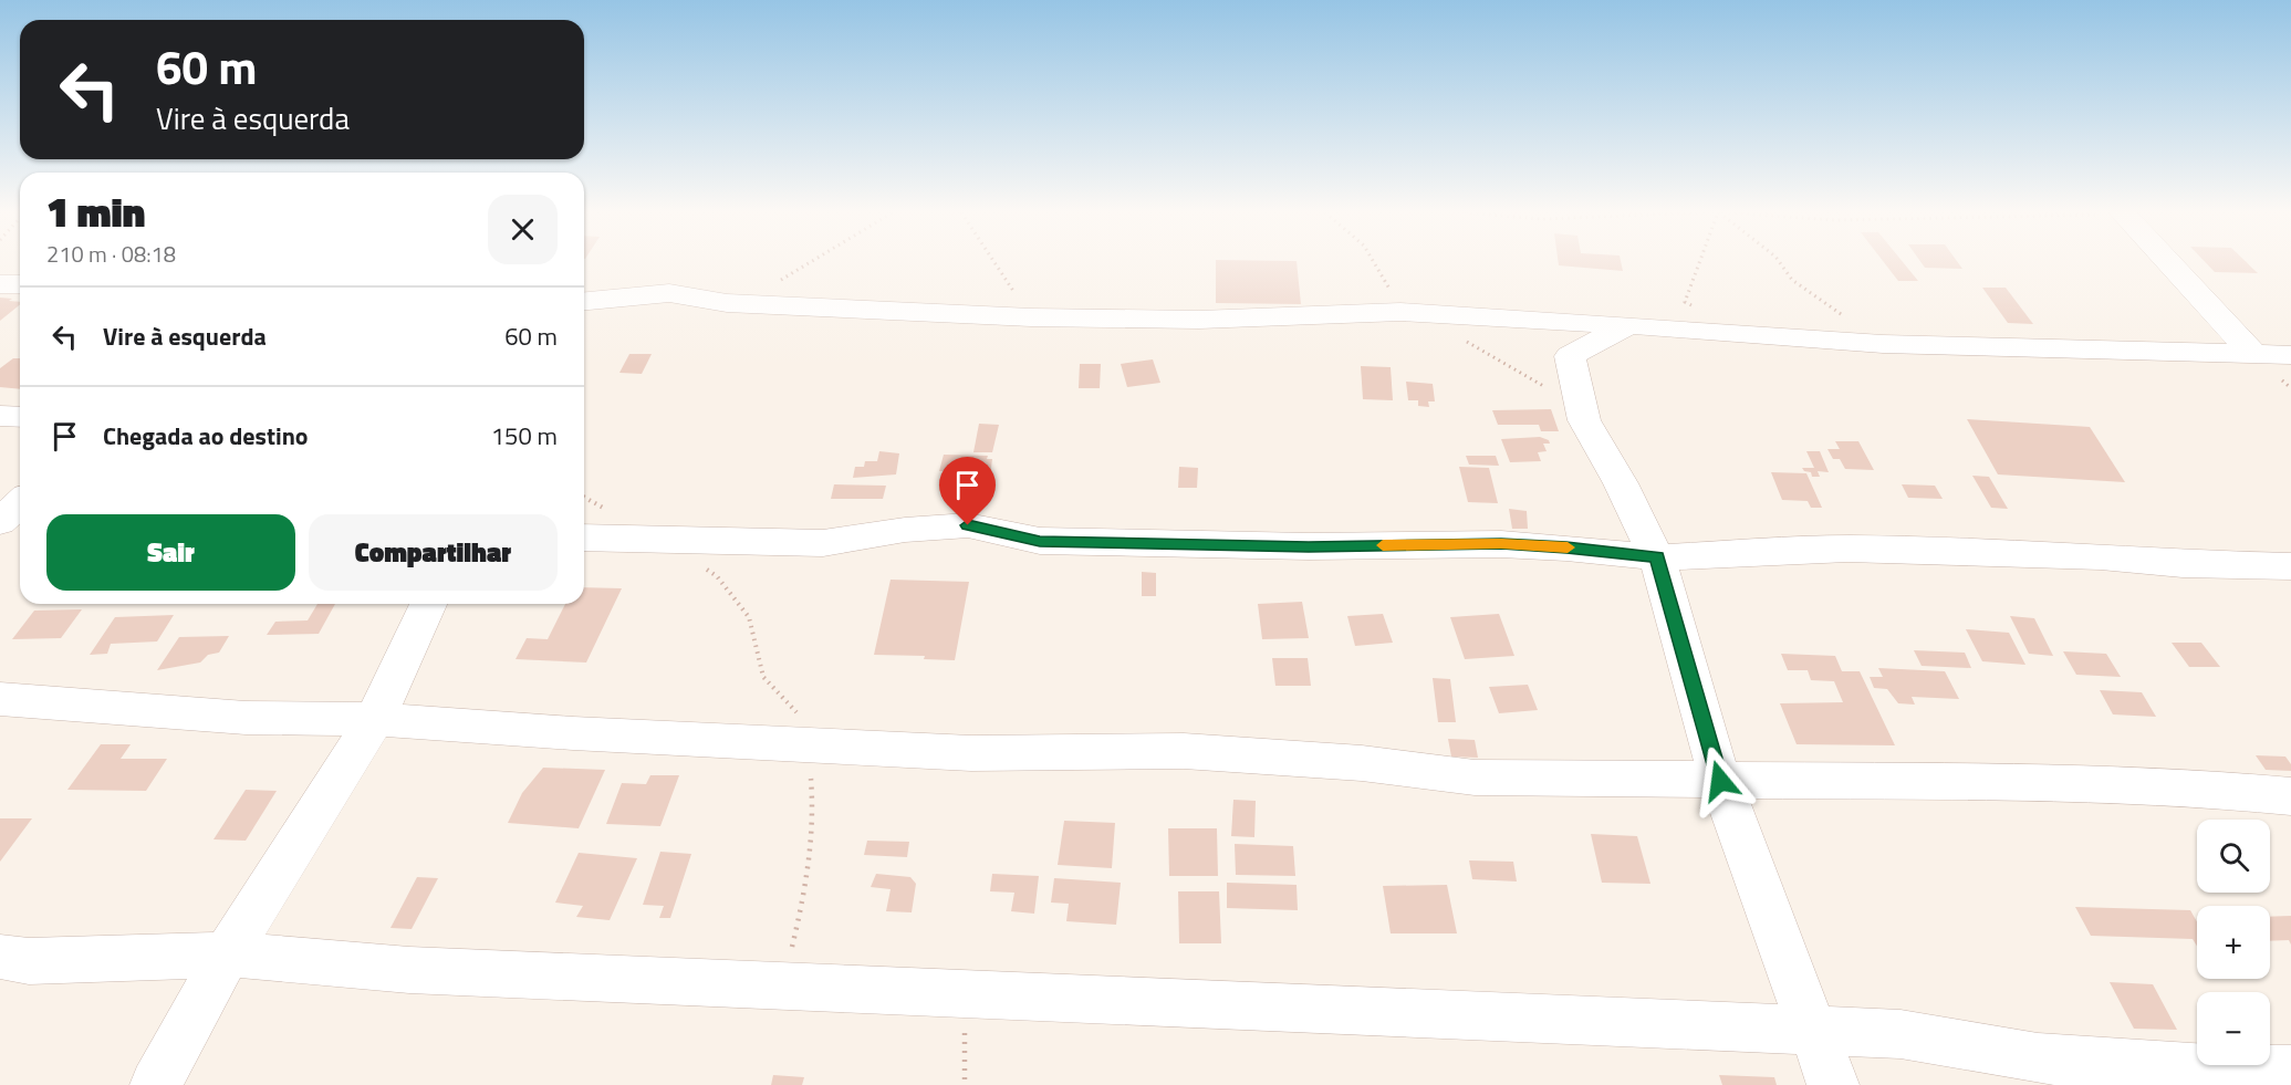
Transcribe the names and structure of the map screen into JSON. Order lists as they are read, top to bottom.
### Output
{
  "page": {
    "turn": ["60 m", "Vire à esquerda"],
    "heading": ["1 min", "210 m · 08:18"],
    "list": [
      {
        "name": "Vire à esquerda",
        "value": "60 m"
      },
      {
        "name": "Chegada ao destino",
        "value": "150 m"
      }
    ],
    "buttons": ["Sair", "Compartilhar"],
    "map_buttons": ["+", "−"]
  }
}
